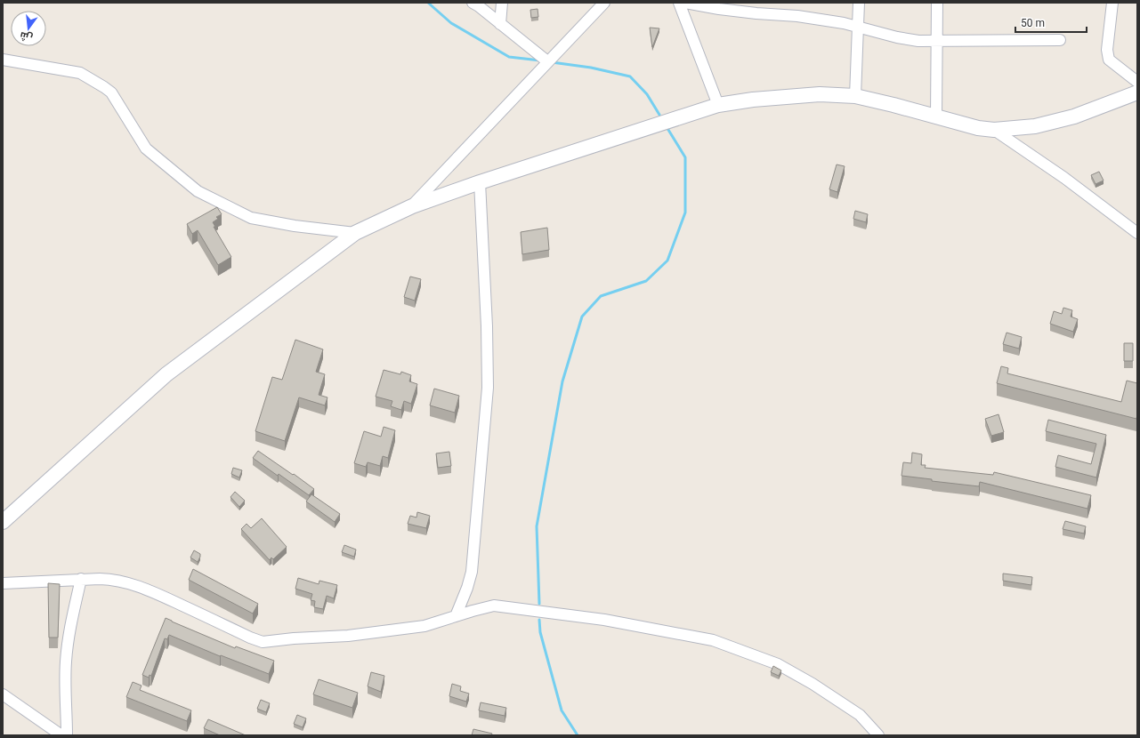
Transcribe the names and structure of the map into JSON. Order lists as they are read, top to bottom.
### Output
{
  "scale_bar": "50 m",
  "north": "bottom"
}
